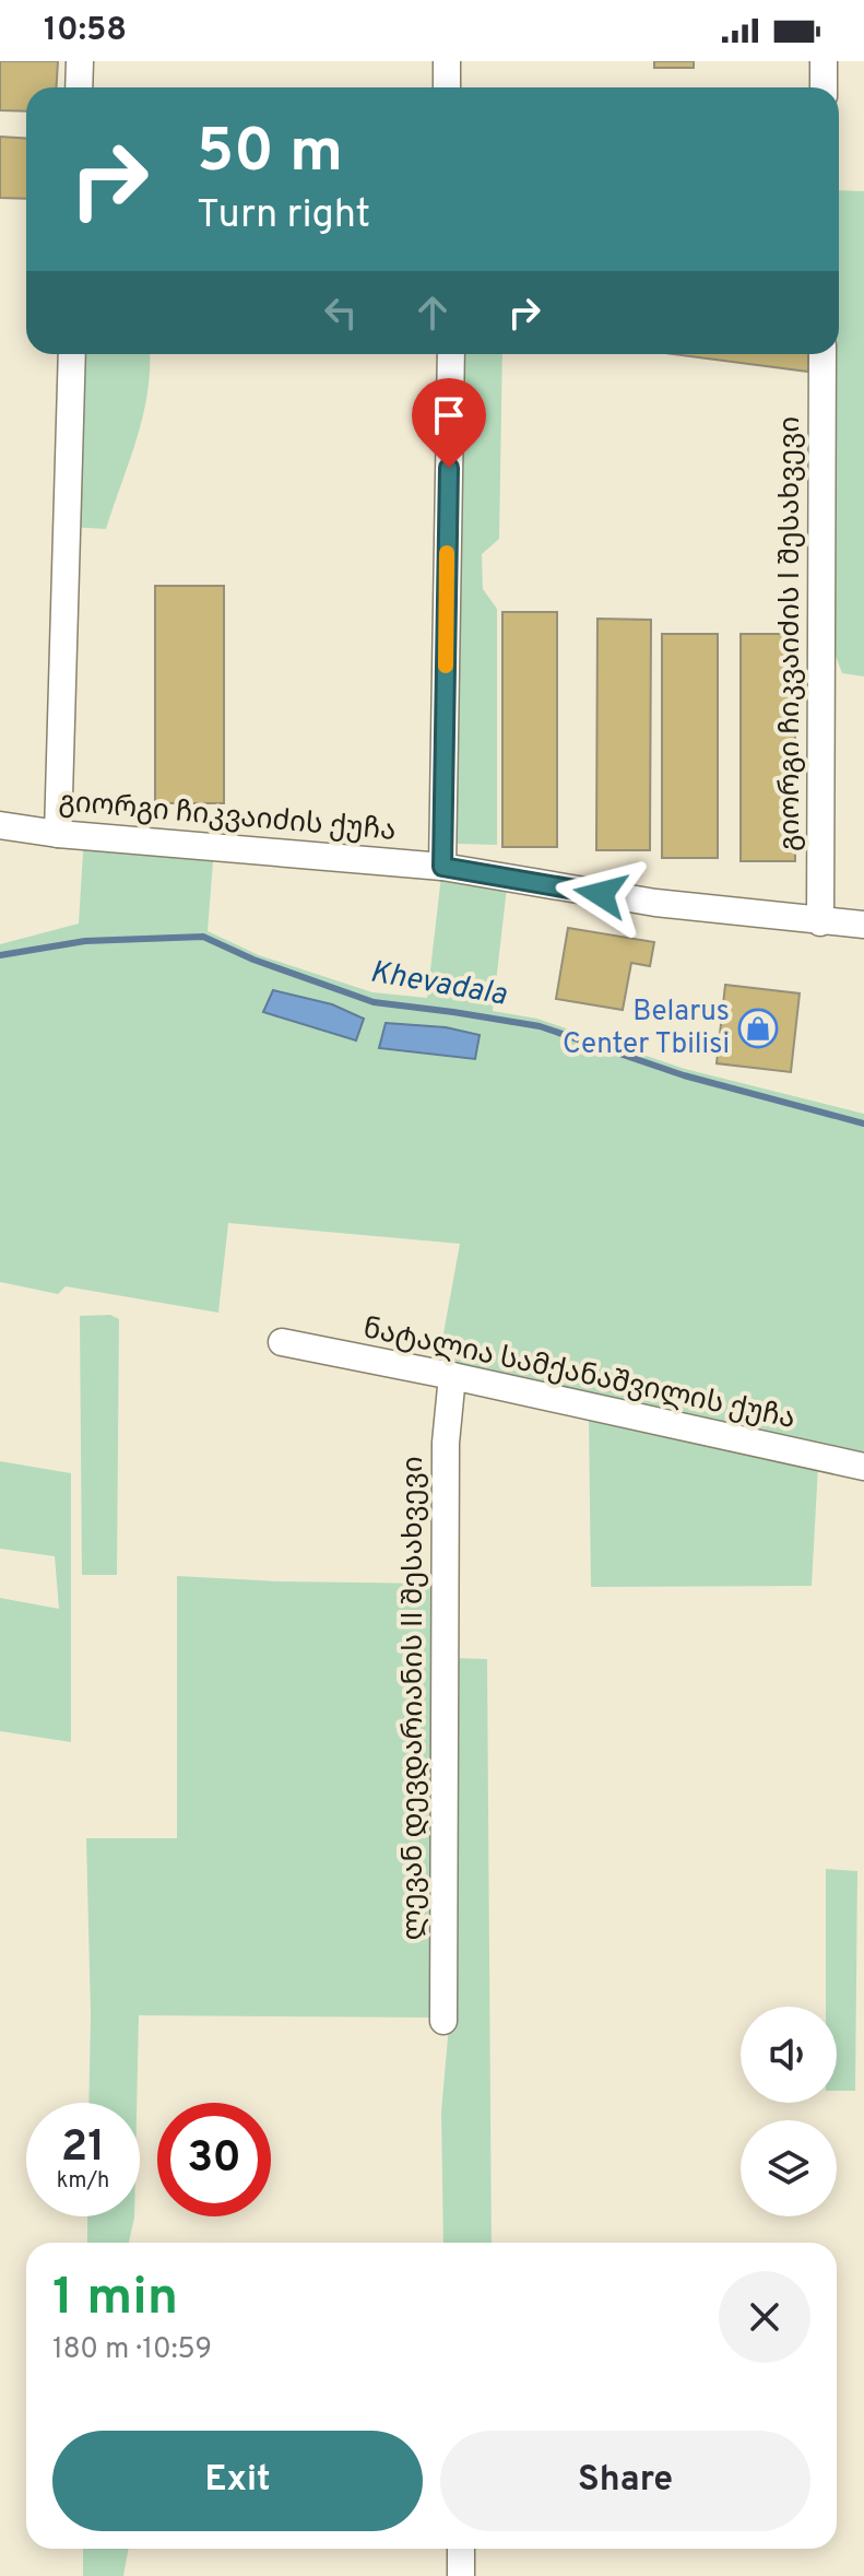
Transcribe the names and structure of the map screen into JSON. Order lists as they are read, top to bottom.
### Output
{
  "streets": {
    "street": [
      "გიორგი ჩიკვაიძის I შესახვევი",
      "გიორგი ჩიკვაიძის ქუჩა",
      "ნატალია სამქანაშვილის ქუჩა",
      "ლევან დევდარიანის II შესახვევი"
    ]
  },
  "crossings": [
    ["გიორგი ჩიკვაიძის I შესახვევი", "გიორგი ჩიკვაიძის ქუჩა"],
    ["ნატალია სამქანაშვილის ქუჩა", "ლევან დევდარიანის II შესახვევი"]
  ],
  "water": ["Khevadala"],
  "places": {
    "shop": ["Belarus Center Tbilisi"]
  },
  "page": {
    "status": "10:58",
    "turn": ["50 m", "Turn right"],
    "speed": "21 km/h",
    "limit": "30",
    "heading": ["1 min", "180 m · 10:59"],
    "buttons": ["Exit", "Share"]
  }
}
